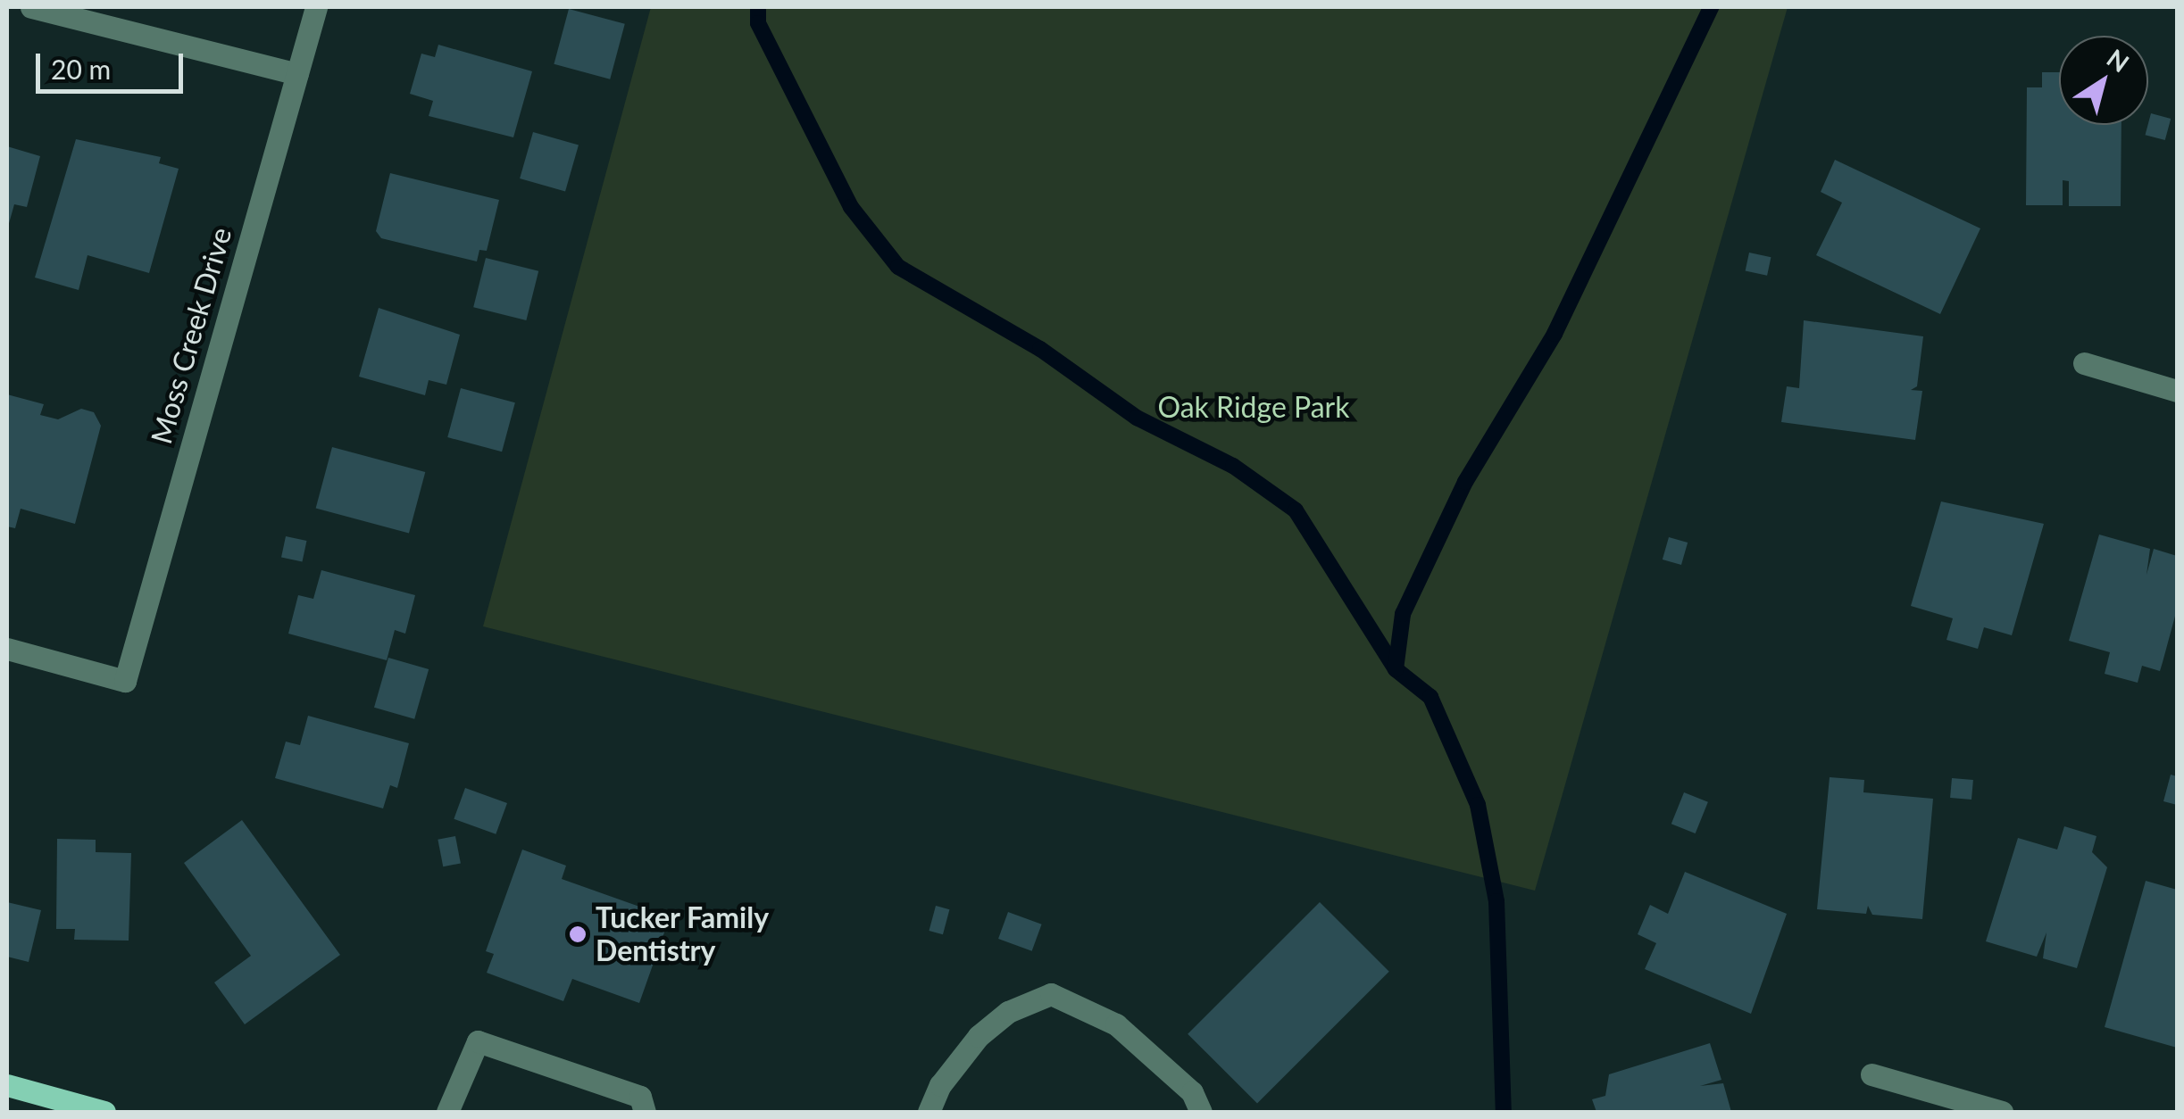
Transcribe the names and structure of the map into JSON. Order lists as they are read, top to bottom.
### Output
{
  "streets": {
    "street": ["Moss Creek Drive"]
  },
  "parks": ["Oak Ridge Park"],
  "places": ["Tucker Family Dentistry"],
  "scale_bar": "20 m",
  "north": "top right"
}
